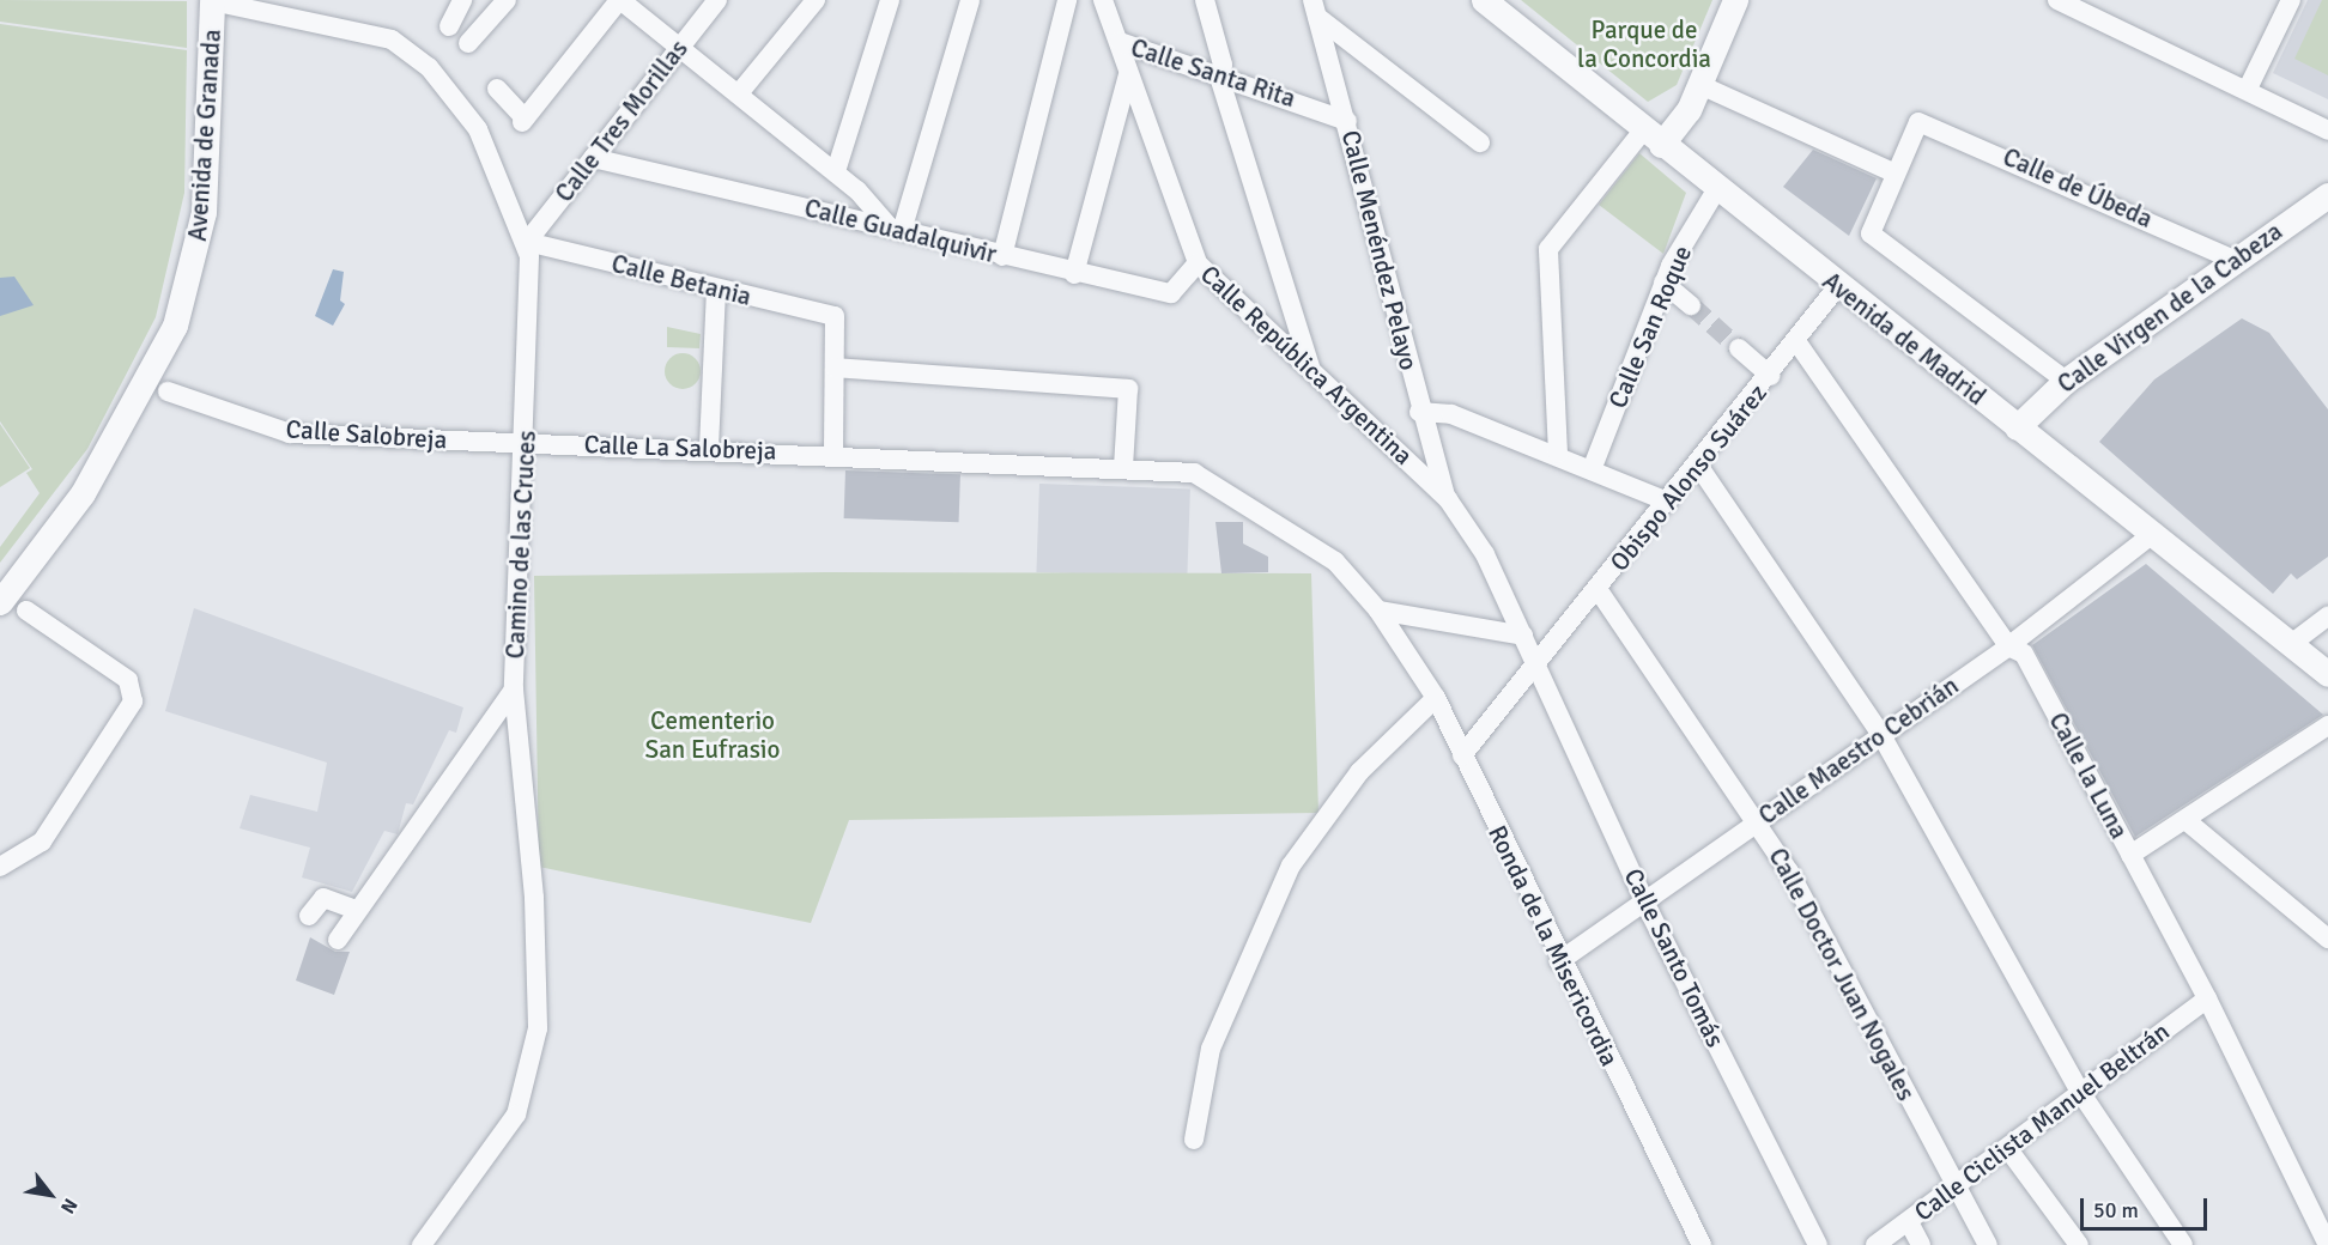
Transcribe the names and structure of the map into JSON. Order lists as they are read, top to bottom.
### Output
{
  "streets": {
    "street": [
      "Calle Santa Rita",
      "Calle Tres Morillas",
      "Avenida de Granada",
      "Calle de Úbeda",
      "Calle Guadalquivir",
      "Calle Menéndez Pelayo",
      "Calle Betania",
      "Calle Virgen de la Cabeza",
      "Calle San Roque",
      "Avenida de Madrid",
      "Calle República Argentina",
      "Calle Salobreja",
      "Calle La Salobreja",
      "Obispo Alonso Suárez",
      "Camino de las Cruces",
      "Calle Maestro Cebrián",
      "Calle la Luna",
      "Ronda de la Misericordia",
      "Calle Santo Tomás",
      "Calle Doctor Juan Nogales",
      "Calle Ciclista Manuel Beltrán"
    ]
  },
  "crossings": [
    ["Calle Santa Rita", "Calle Menéndez Pelayo"],
    ["Calle Santa Rita", "Calle República Argentina"],
    ["Calle Tres Morillas", "Calle Guadalquivir"],
    ["Calle Tres Morillas", "Calle Betania"],
    ["Calle Tres Morillas", "Camino de las Cruces"],
    ["Avenida de Granada", "Camino de las Cruces"],
    ["Calle de Úbeda", "Calle Virgen de la Cabeza"],
    ["Calle Guadalquivir", "Calle República Argentina"],
    ["Calle Menéndez Pelayo", "Calle República Argentina"],
    ["Calle Betania", "Camino de las Cruces"],
    ["Calle Virgen de la Cabeza", "Avenida de Madrid"],
    ["Calle San Roque", "Avenida de Madrid"],
    ["Avenida de Madrid", "Obispo Alonso Suárez"],
    ["Avenida de Madrid", "Calle Maestro Cebrián"],
    ["Calle República Argentina", "Obispo Alonso Suárez"],
    ["Calle República Argentina", "Calle Santo Tomás"],
    ["Calle Salobreja", "Calle La Salobreja"],
    ["Calle Salobreja", "Camino de las Cruces"],
    ["Calle La Salobreja", "Camino de las Cruces"],
    ["Calle La Salobreja", "Ronda de la Misericordia"],
    ["Obispo Alonso Suárez", "Calle la Luna"],
    ["Obispo Alonso Suárez", "Ronda de la Misericordia"],
    ["Obispo Alonso Suárez", "Calle Santo Tomás"],
    ["Obispo Alonso Suárez", "Calle Doctor Juan Nogales"],
    ["Calle Maestro Cebrián", "Calle la Luna"],
    ["Calle Maestro Cebrián", "Ronda de la Misericordia"],
    ["Calle Maestro Cebrián", "Calle Santo Tomás"],
    ["Calle Maestro Cebrián", "Calle Doctor Juan Nogales"],
    ["Calle la Luna", "Calle Ciclista Manuel Beltrán"],
    ["Calle Doctor Juan Nogales", "Calle Ciclista Manuel Beltrán"]
  ],
  "parks": ["Parque de la Concordia", "Cementerio San Eufrasio"],
  "scale_bar": "50 m",
  "north": "bottom right"
}
